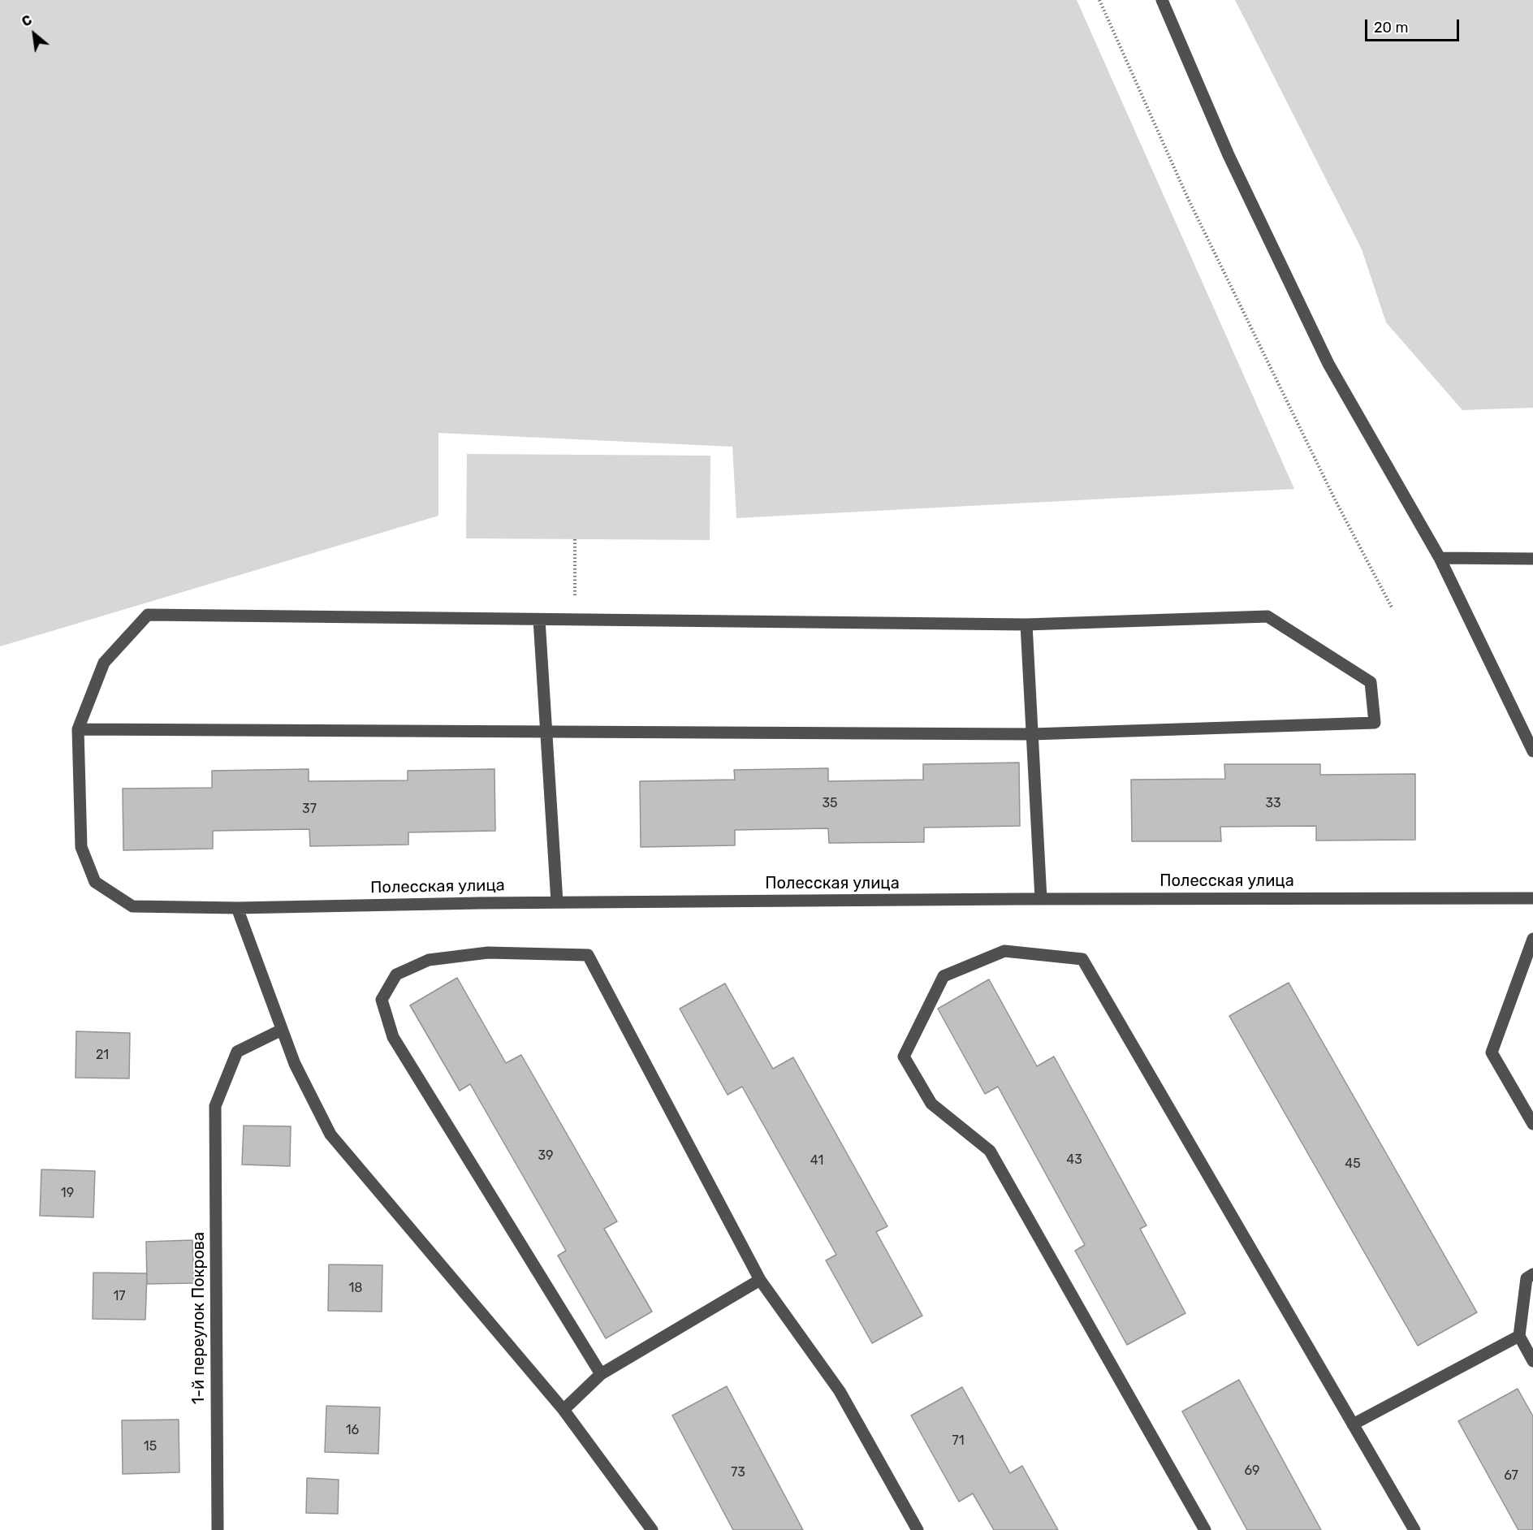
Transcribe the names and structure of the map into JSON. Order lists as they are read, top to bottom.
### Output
{
  "streets": {
    "street": ["Полесская улица", "1-й переулок Покрова"]
  },
  "house_numbers": [
    "35",
    "33",
    "37",
    "21",
    "39",
    "43",
    "41",
    "45",
    "19",
    "18",
    "17",
    "16",
    "71",
    "15",
    "69",
    "73",
    "67"
  ],
  "scale_bar": "20 m",
  "north": "top left"
}
